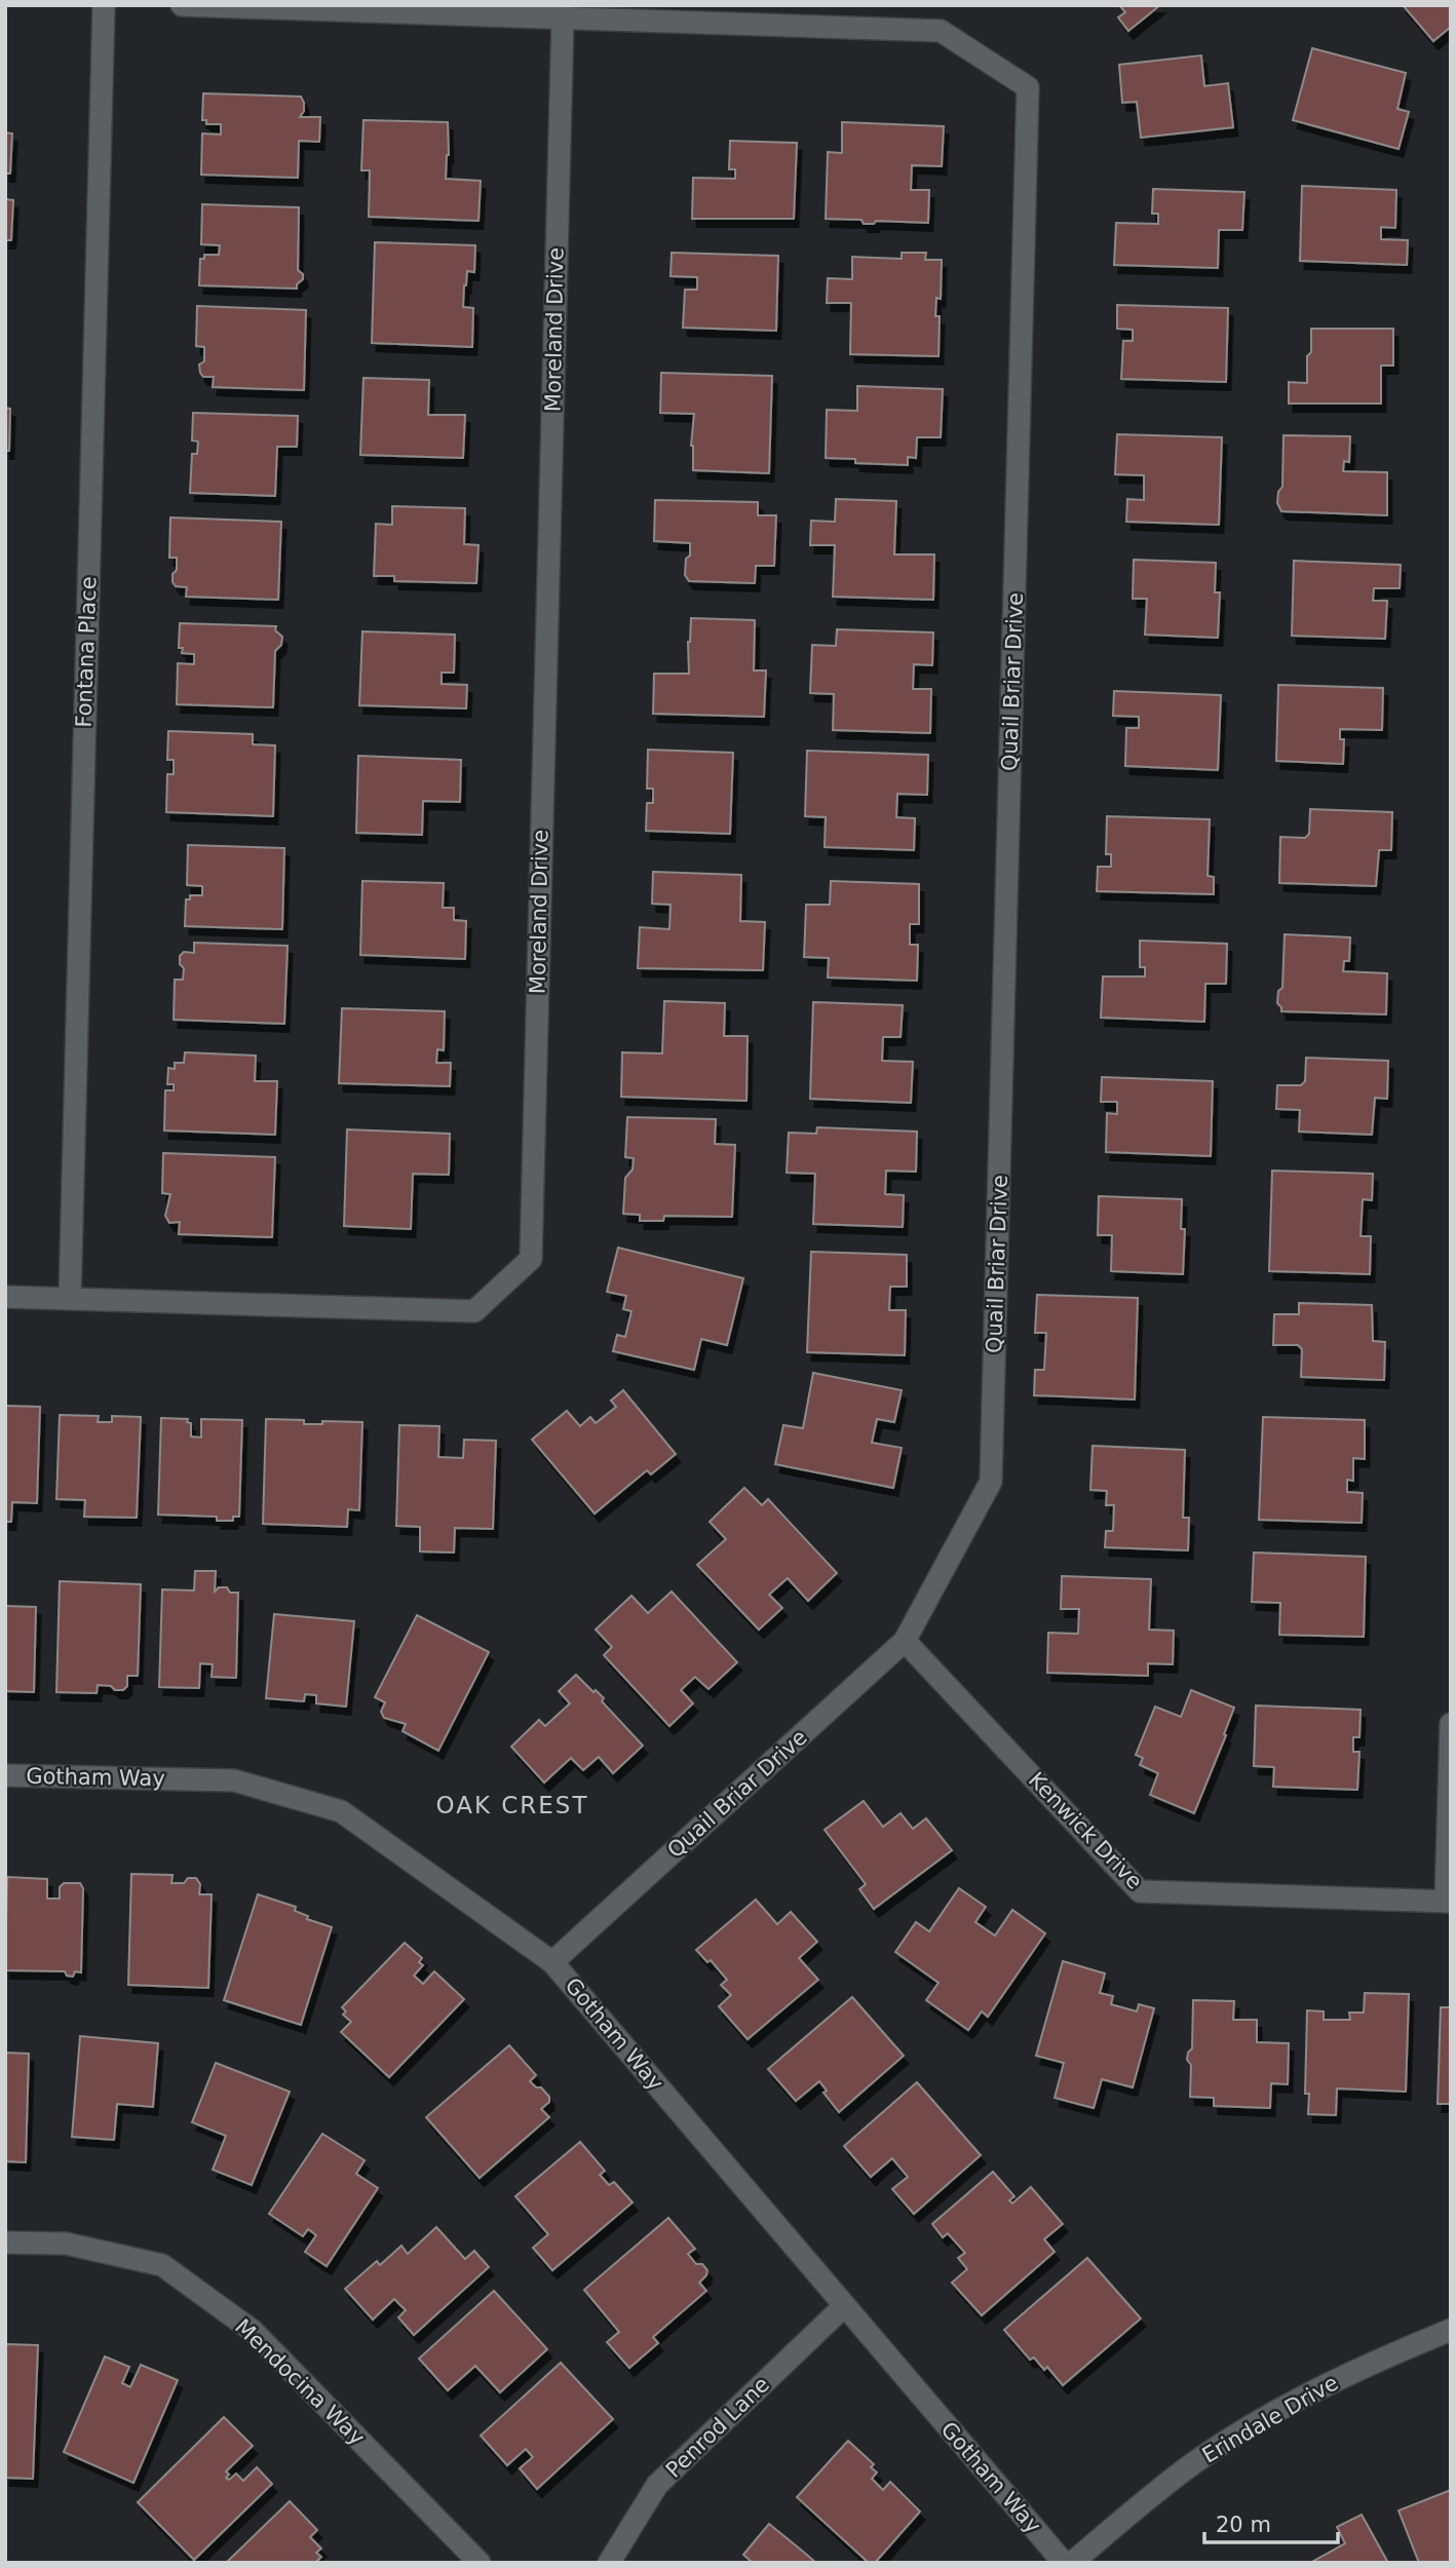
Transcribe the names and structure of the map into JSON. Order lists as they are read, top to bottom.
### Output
{
  "streets": {
    "street": [
      "Moreland Drive",
      "Fontana Place",
      "Quail Briar Drive",
      "Gotham Way",
      "Kenwick Drive",
      "Mendocina Way",
      "Erindale Drive",
      "Penrod Lane"
    ]
  },
  "crossings": [
    ["Moreland Drive", "Fontana Place"],
    ["Moreland Drive", "Quail Briar Drive"],
    ["Quail Briar Drive", "Gotham Way"],
    ["Quail Briar Drive", "Kenwick Drive"],
    ["Gotham Way", "Penrod Lane"]
  ],
  "districts": ["OAK CREST"],
  "scale_bar": "20 m"
}
